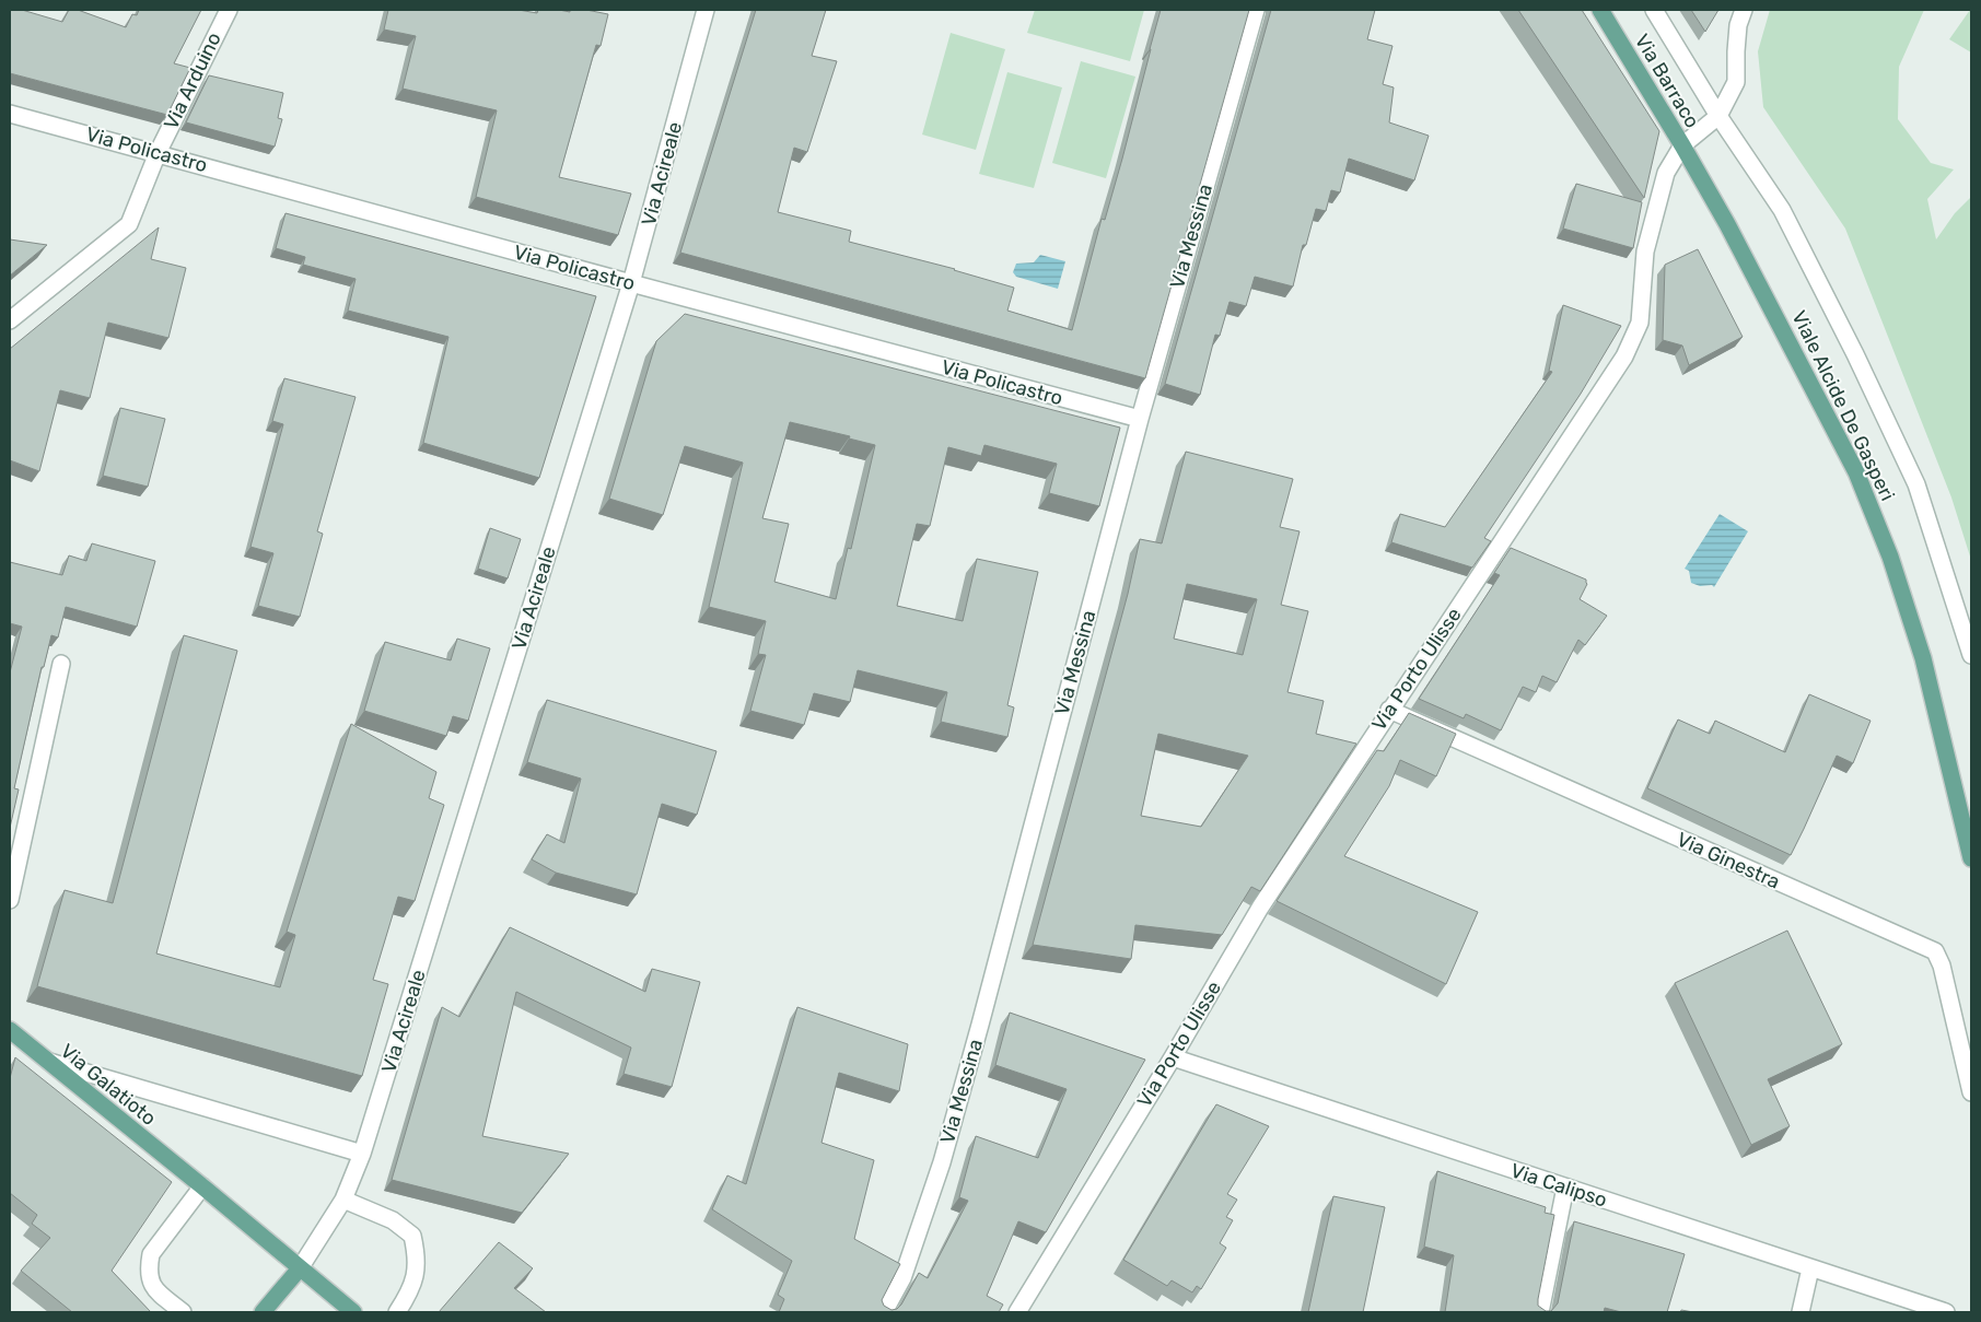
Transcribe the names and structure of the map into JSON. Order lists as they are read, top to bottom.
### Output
{
  "streets": {
    "main road": ["Via Barraco", "Viale Alcide De Gasperi", "Via Galatioto"],
    "street": [
      "Via Arduino",
      "Via Policastro",
      "Via Acireale",
      "Via Messina",
      "Via Porto Ulisse",
      "Via Ginestra",
      "Via Calipso"
    ]
  },
  "crossings": [
    ["Via Arduino", "Via Policastro"],
    ["Via Barraco", "Viale Alcide De Gasperi"],
    ["Via Barraco", "Via Porto Ulisse"],
    ["Via Policastro", "Via Acireale"],
    ["Via Policastro", "Via Messina"],
    ["Via Acireale", "Via Galatioto"],
    ["Viale Alcide De Gasperi", "Via Porto Ulisse"],
    ["Via Porto Ulisse", "Via Ginestra"],
    ["Via Porto Ulisse", "Via Calipso"]
  ]
}
